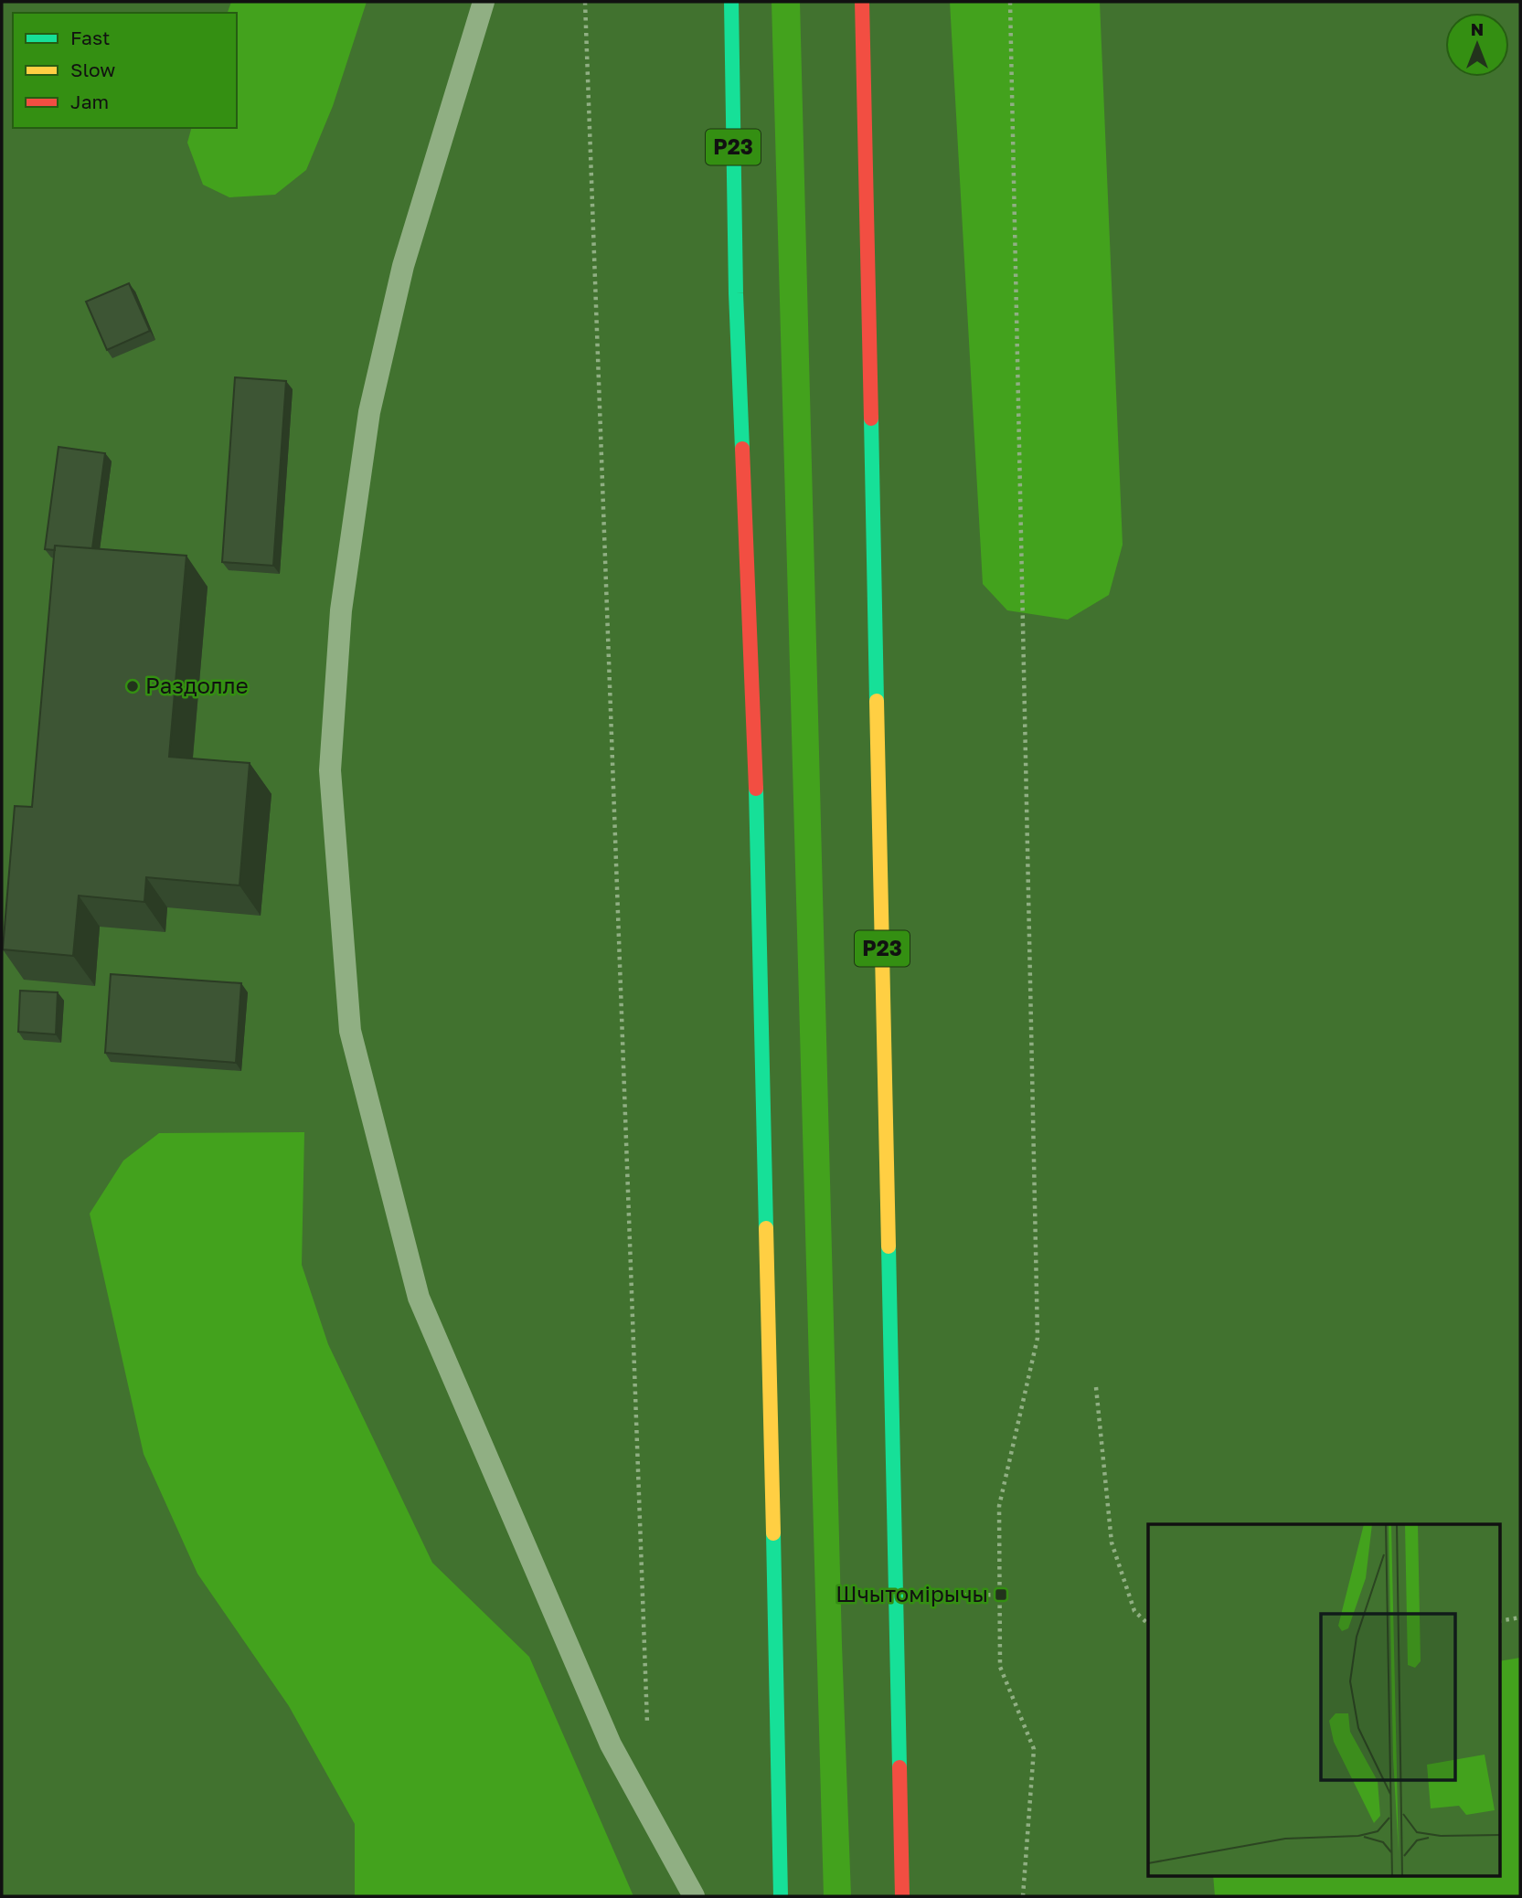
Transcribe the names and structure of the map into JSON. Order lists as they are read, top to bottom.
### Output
{
  "streets": {
    "highway": ["Р23"]
  },
  "places": {
    "other": ["Раздолле"],
    "transit": ["Шчытомірычы"]
  },
  "legend": ["Fast", "Slow", "Jam"],
  "north": "top"
}
